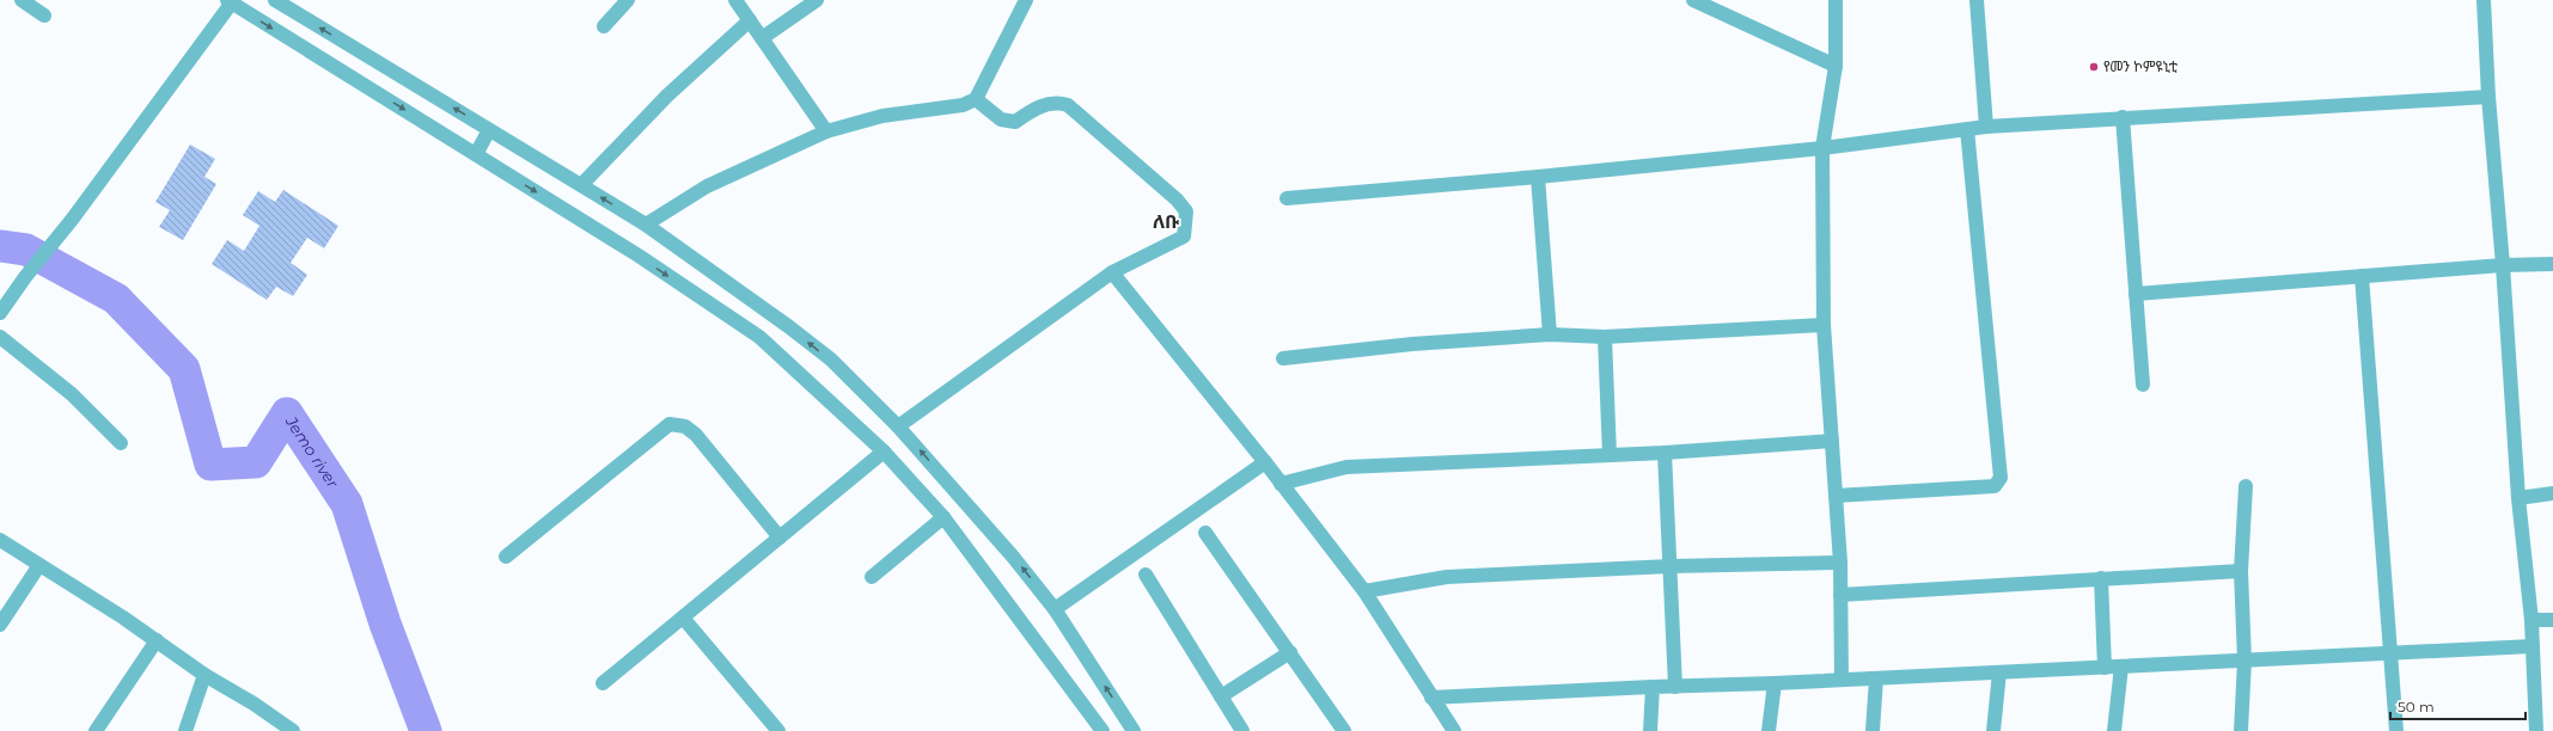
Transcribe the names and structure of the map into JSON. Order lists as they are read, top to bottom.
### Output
{
  "districts": ["ለቡ"],
  "water": ["Jemo river"],
  "places": ["የመን ኮምዩኒቲ"],
  "scale_bar": "50 m"
}
